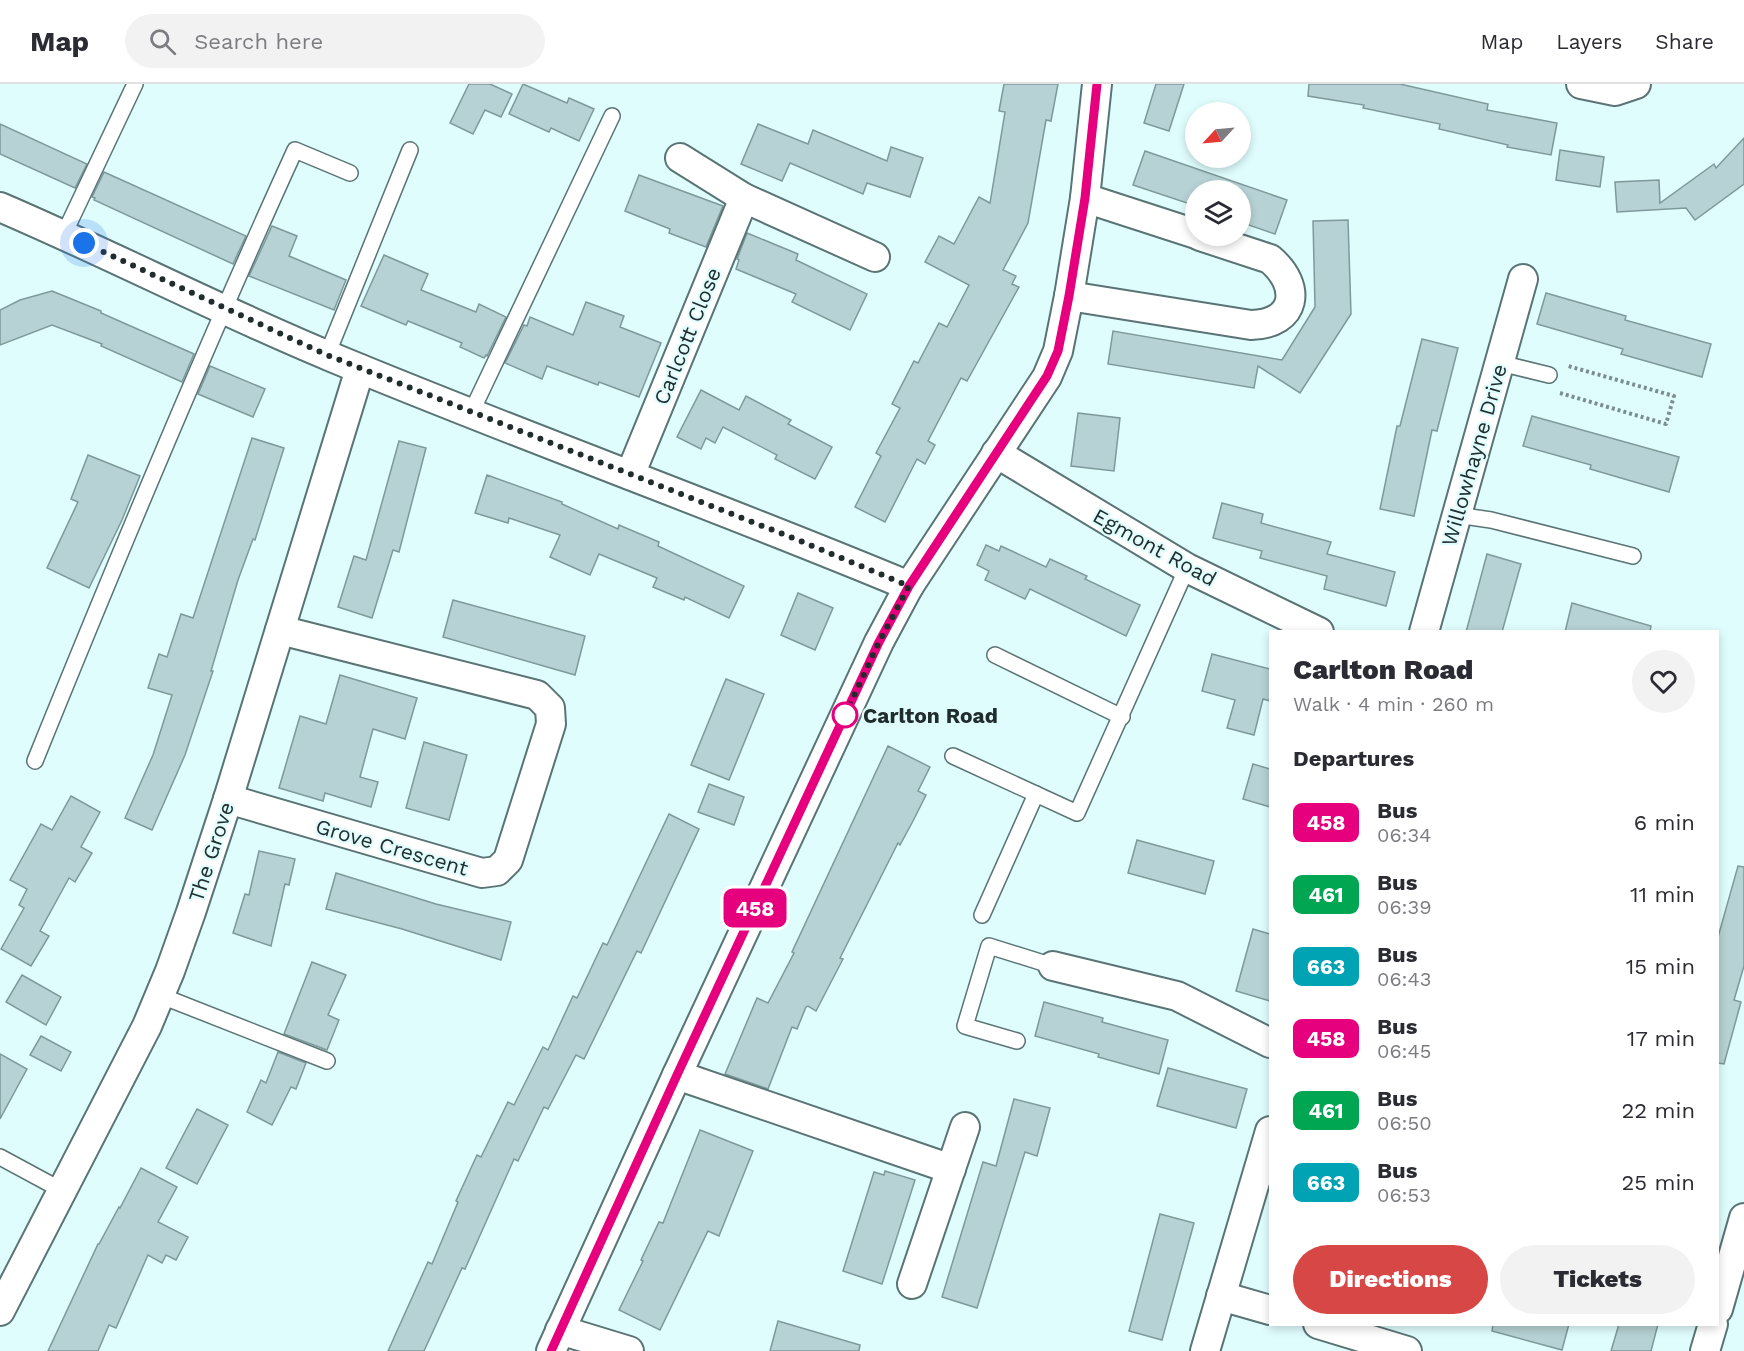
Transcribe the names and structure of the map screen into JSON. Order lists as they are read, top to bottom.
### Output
{
  "streets": {
    "street": [
      "Carlcott Close",
      "Willowhayne Drive",
      "Egmont Road",
      "Grove Crescent",
      "The Grove"
    ]
  },
  "crossings": [
    ["Grove Crescent", "The Grove"]
  ],
  "places": ["Carlton Road"],
  "lines": ["bus line 458"],
  "north": "bottom left",
  "page": {
    "header": "Map",
    "search": "Search here",
    "nav": ["Map", "Layers", "Share"],
    "on_map": "458",
    "heading": [
      ["Carlton Road", "Walk · 4 min · 260 m"],
      "Departures"
    ],
    "list": [
      {
        "mark": "458",
        "name": "Bus",
        "note": "06:34",
        "value": "6 min"
      },
      {
        "mark": "461",
        "name": "Bus",
        "note": "06:39",
        "value": "11 min"
      },
      {
        "mark": "663",
        "name": "Bus",
        "note": "06:43",
        "value": "15 min"
      },
      {
        "mark": "458",
        "name": "Bus",
        "note": "06:45",
        "value": "17 min"
      },
      {
        "mark": "461",
        "name": "Bus",
        "note": "06:50",
        "value": "22 min"
      },
      {
        "mark": "663",
        "name": "Bus",
        "note": "06:53",
        "value": "25 min"
      }
    ],
    "buttons": ["Directions", "Tickets"]
  }
}
